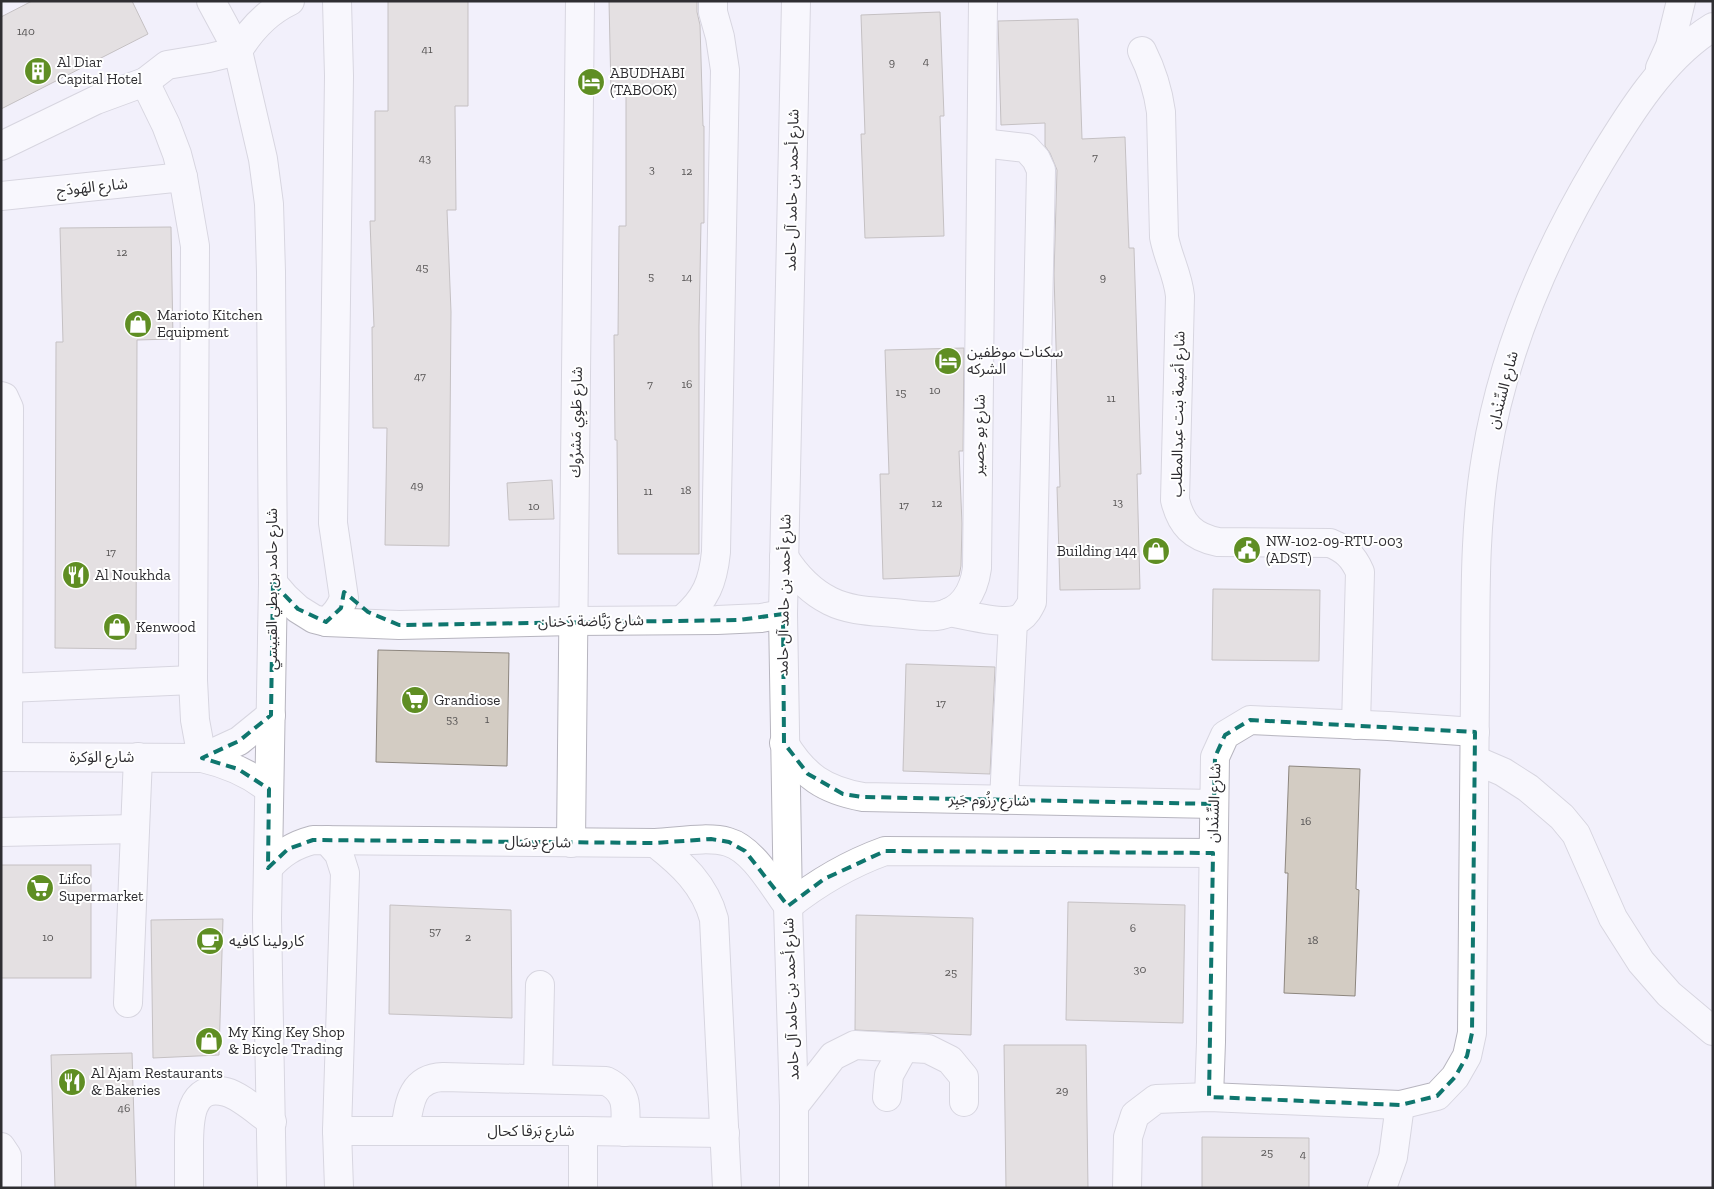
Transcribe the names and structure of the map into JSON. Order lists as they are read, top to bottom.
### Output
{
  "streets": {
    "street": [
      "شارع الهَودَج",
      "شارع أحمد بن حامد آل حامد",
      "شارع السِّنْدان",
      "شارع أمَيمة بنت عبدالمطلب",
      "شارع طَوِي مَشرُوك",
      "شارع بو حِصير",
      "شارع حامد بن بطي القبيسي",
      "شارع رَبَّاضة دَخنان",
      "شارع الوَكرة",
      "شارع رِزُوم جَبِر",
      "شارع دِسَال",
      "شارع بَرقا كحال"
    ]
  },
  "crossings": [
    ["شارع أحمد بن حامد آل حامد", "شارع رَبَّاضة دَخنان"],
    ["شارع أحمد بن حامد آل حامد", "شارع رِزُوم جَبِر"],
    ["شارع أحمد بن حامد آل حامد", "شارع دِسَال"],
    ["شارع السِّنْدان", "شارع أمَيمة بنت عبدالمطلب"],
    ["شارع السِّنْدان", "شارع رِزُوم جَبِر"],
    ["شارع طَوِي مَشرُوك", "شارع رَبَّاضة دَخنان"],
    ["شارع طَوِي مَشرُوك", "شارع دِسَال"],
    ["شارع حامد بن بطي القبيسي", "شارع رَبَّاضة دَخنان"],
    ["شارع حامد بن بطي القبيسي", "شارع الوَكرة"],
    ["شارع حامد بن بطي القبيسي", "شارع دِسَال"]
  ],
  "places": {
    "building": ["Al Diar Capital Hotel"],
    "hotel": ["ABUDHABI (TABOOK)", "سكنات موظفين الشركه"],
    "shop": [
      "Marioto Kitchen Equipment",
      "Building 144",
      "Kenwood",
      "My King Key Shop & Bicycle Trading"
    ],
    "public building": ["NW-102-09-RTU-003 (ADST)"],
    "restaurant": ["Al Noukhda", "Al Ajam Restaurants & Bakeries"],
    "supermarket": ["Grandiose", "Lifco Supermarket"],
    "cafe": ["كارولينا كافيه"]
  },
  "house_numbers": [
    "140",
    "41",
    "4",
    "9",
    "7",
    "43",
    "3",
    "12",
    "12",
    "45",
    "5",
    "14",
    "9",
    "47",
    "7",
    "16",
    "10",
    "15",
    "11",
    "49",
    "18",
    "11",
    "13",
    "12",
    "17",
    "10",
    "17",
    "17",
    "53",
    "1",
    "16",
    "6",
    "57",
    "10",
    "2",
    "18",
    "30",
    "25",
    "29",
    "46",
    "25",
    "4"
  ]
}
